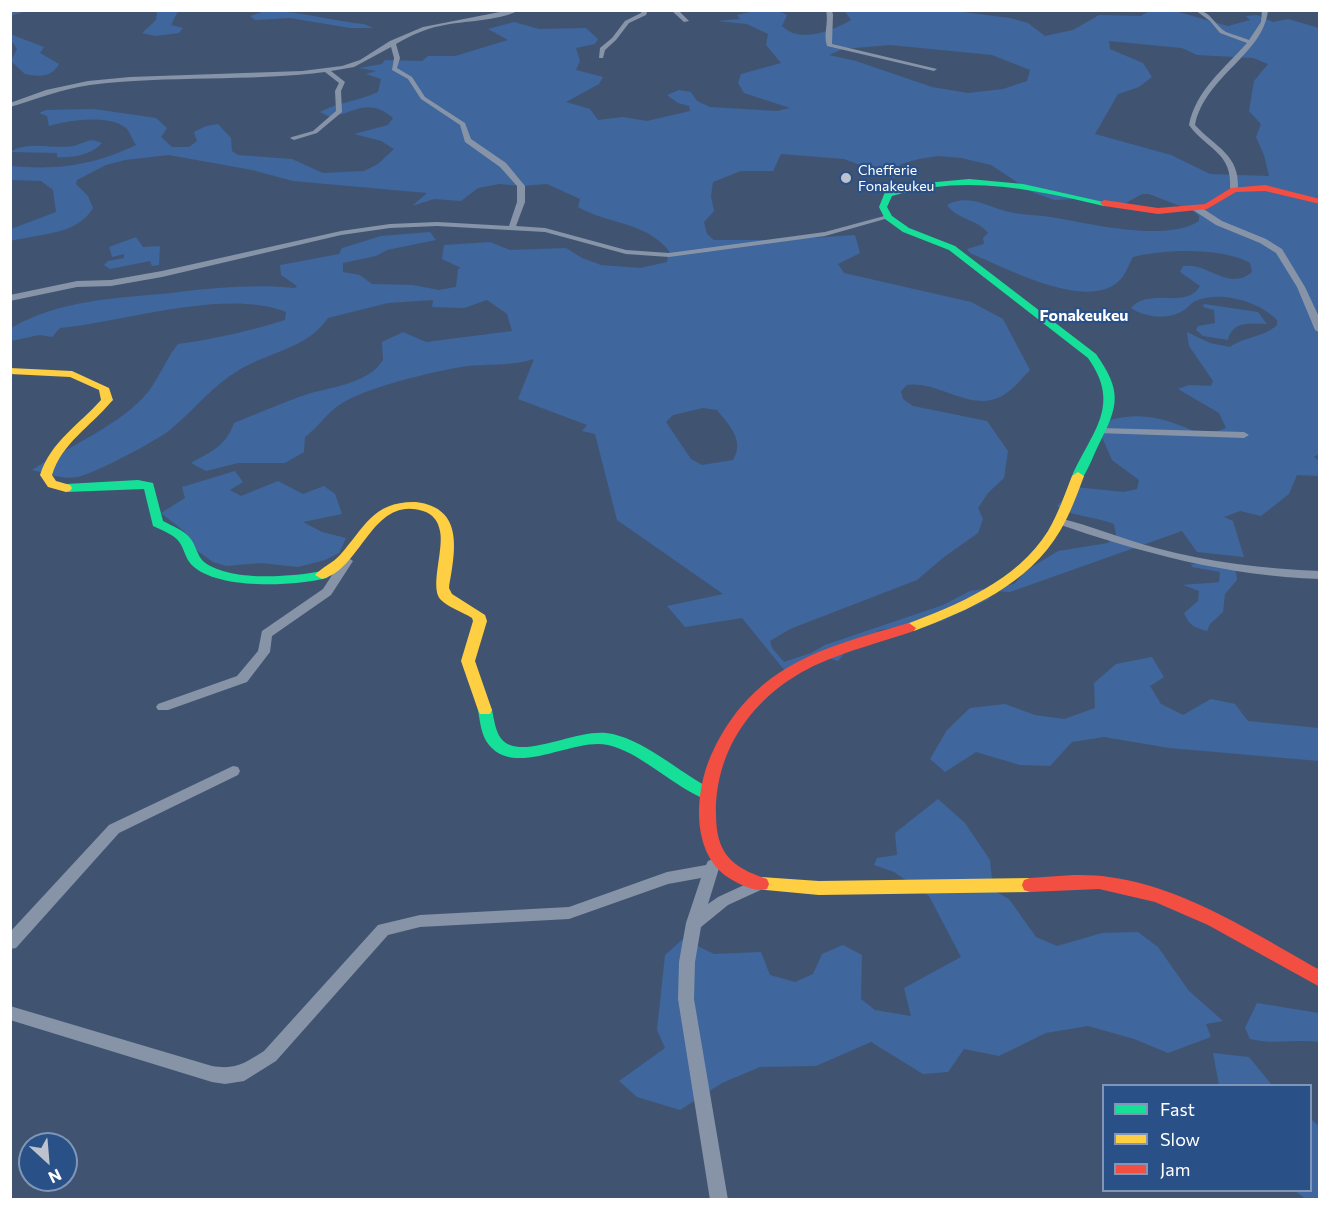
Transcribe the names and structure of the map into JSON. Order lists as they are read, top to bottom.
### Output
{
  "districts": ["Fonakeukeu"],
  "places": ["Chefferie Fonakeukeu"],
  "legend": ["Fast", "Slow", "Jam"],
  "north": "bottom right"
}
